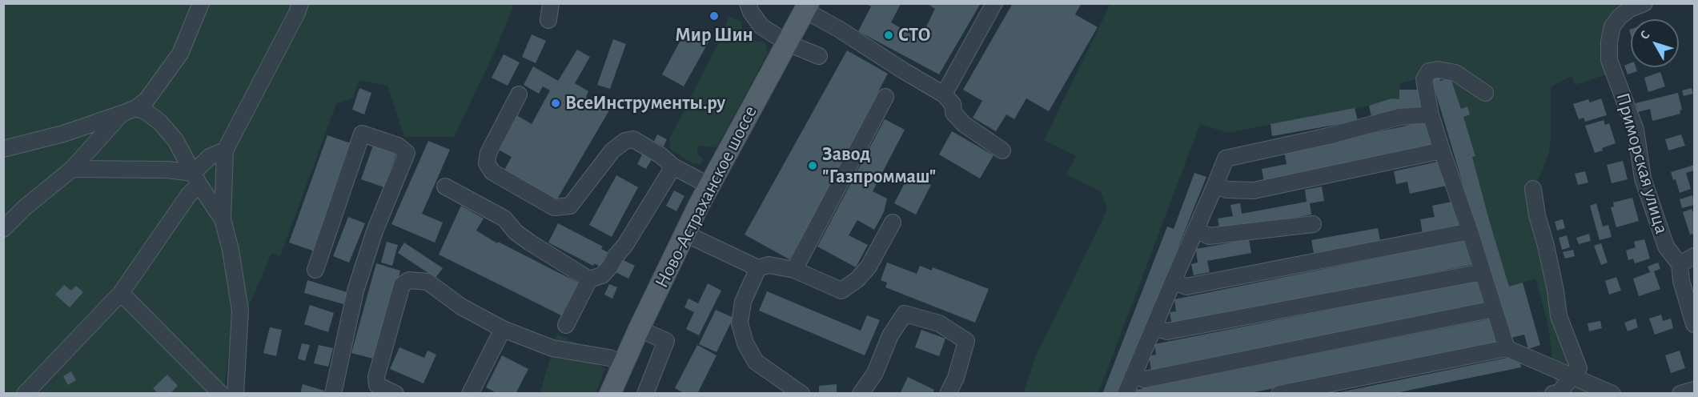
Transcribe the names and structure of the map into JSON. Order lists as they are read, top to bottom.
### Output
{
  "streets": {
    "main road": ["Ново-Астраханское шоссе"],
    "street": ["Приморская улица"]
  },
  "places": [
    "Мир Шин",
    "СТО",
    "ВсеИнструменты.ру",
    "Завод \"Газпроммаш\""
  ],
  "north": "top left"
}
